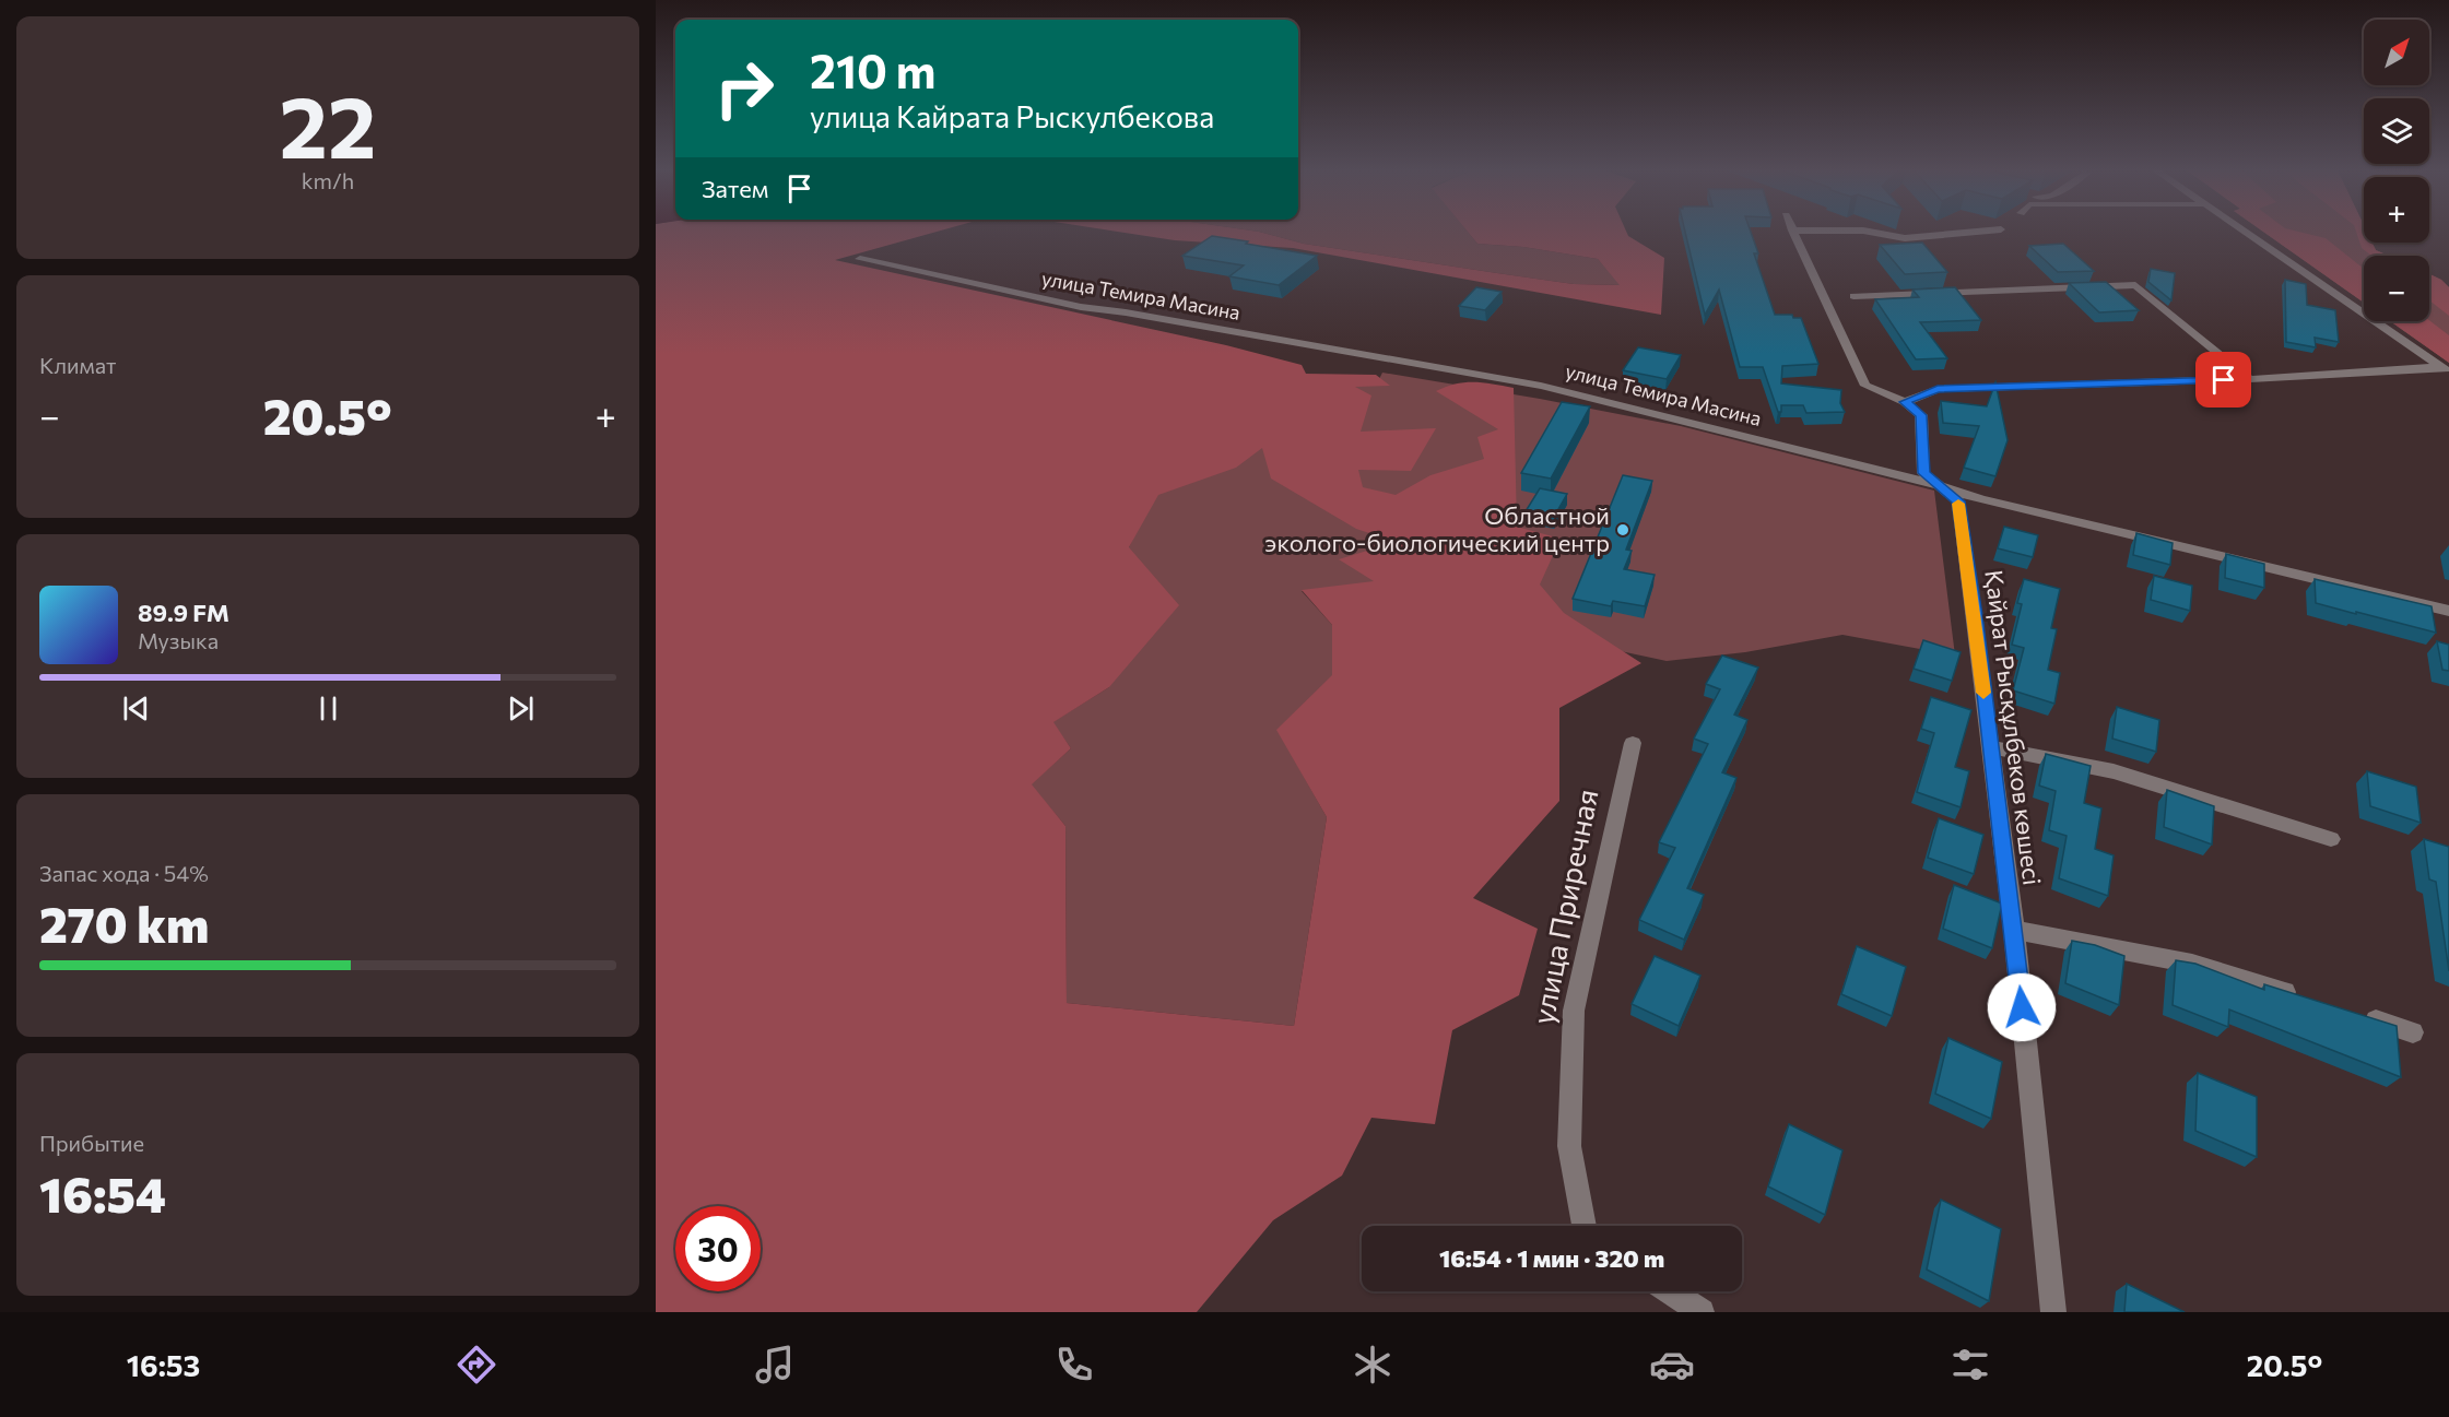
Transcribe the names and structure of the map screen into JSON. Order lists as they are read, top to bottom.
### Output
{
  "streets": {
    "street": ["улица Темира Масина", "Қайрат Рысқұлбеков көшесі", "улица Приречная"]
  },
  "crossings": [
    ["улица Темира Масина", "Қайрат Рысқұлбеков көшесі"]
  ],
  "places": ["Областной эколого-биологический центр"],
  "north": "top right",
  "page": {
    "tile": [
      ["22", "km/h"],
      "Климат",
      ["Запас хода · 54%", "270 km"],
      ["Прибытие", "16:54"]
    ],
    "map_buttons": ["+", "−"],
    "turn": ["210 m", "улица Кайрата Рыскулбекова"],
    "then": "Затем",
    "heat": ["−", "20.5°", "+"],
    "song": ["89.9 FM", "Музыка"],
    "limit": "30",
    "trip": "16:54 · 1 мин · 320 m",
    "tabs": ["16:53", "20.5°"]
  }
}
